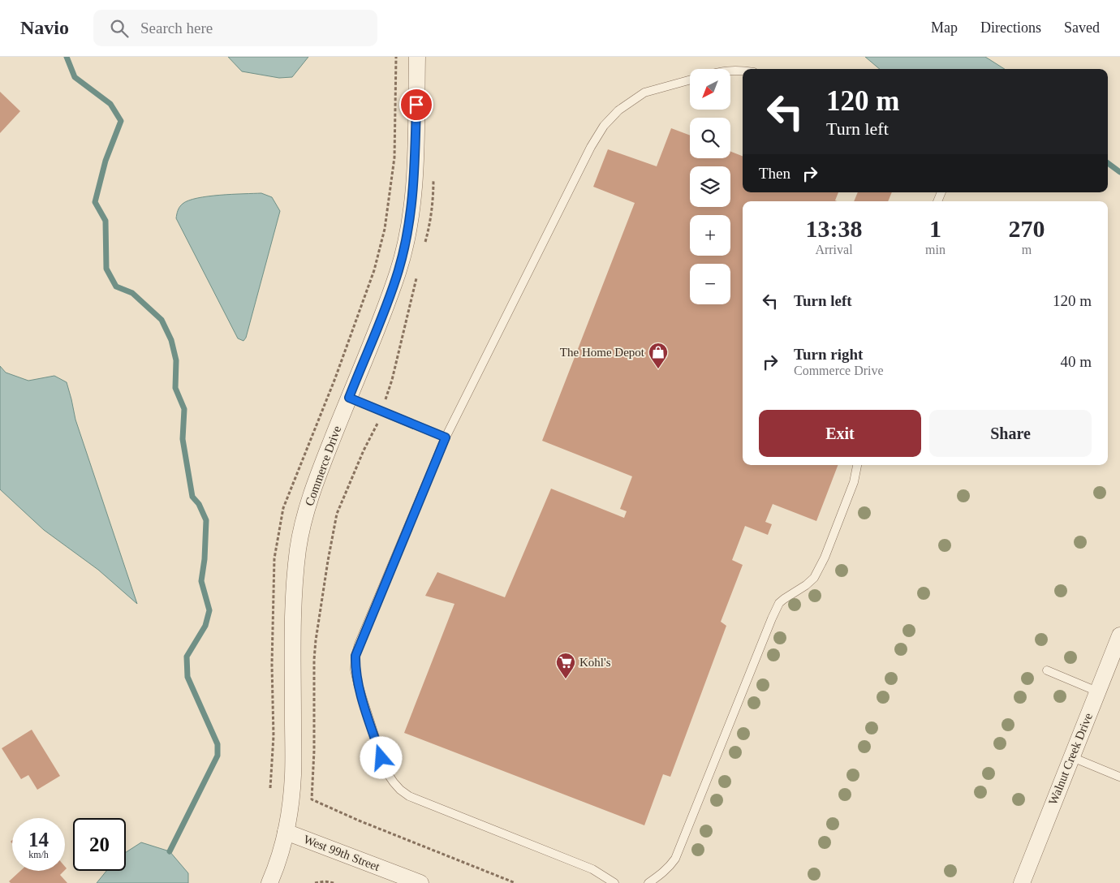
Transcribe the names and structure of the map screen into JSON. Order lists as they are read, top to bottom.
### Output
{
  "streets": {
    "street": ["Commerce Drive", "Walnut Creek Drive", "West 99th Street"]
  },
  "crossings": [
    ["Commerce Drive", "West 99th Street"]
  ],
  "places": {
    "shop": ["The Home Depot"],
    "supermarket": ["Kohl's"]
  },
  "north": "bottom left",
  "page": {
    "header": "Navio",
    "search": "Search here",
    "nav": ["Map", "Directions", "Saved"],
    "map_buttons": ["+", "−"],
    "turn": ["120 m", "Turn left"],
    "then": "Then",
    "eta": [
      "13:38",
      "Arrival",
      "1",
      "min",
      "270",
      "m"
    ],
    "list": [
      {
        "name": "Turn left",
        "value": "120 m"
      },
      {
        "name": "Turn right",
        "note": "Commerce Drive",
        "value": "40 m"
      }
    ],
    "buttons": ["Exit", "Share"],
    "speed": "14 km/h",
    "limit": "20"
  }
}
